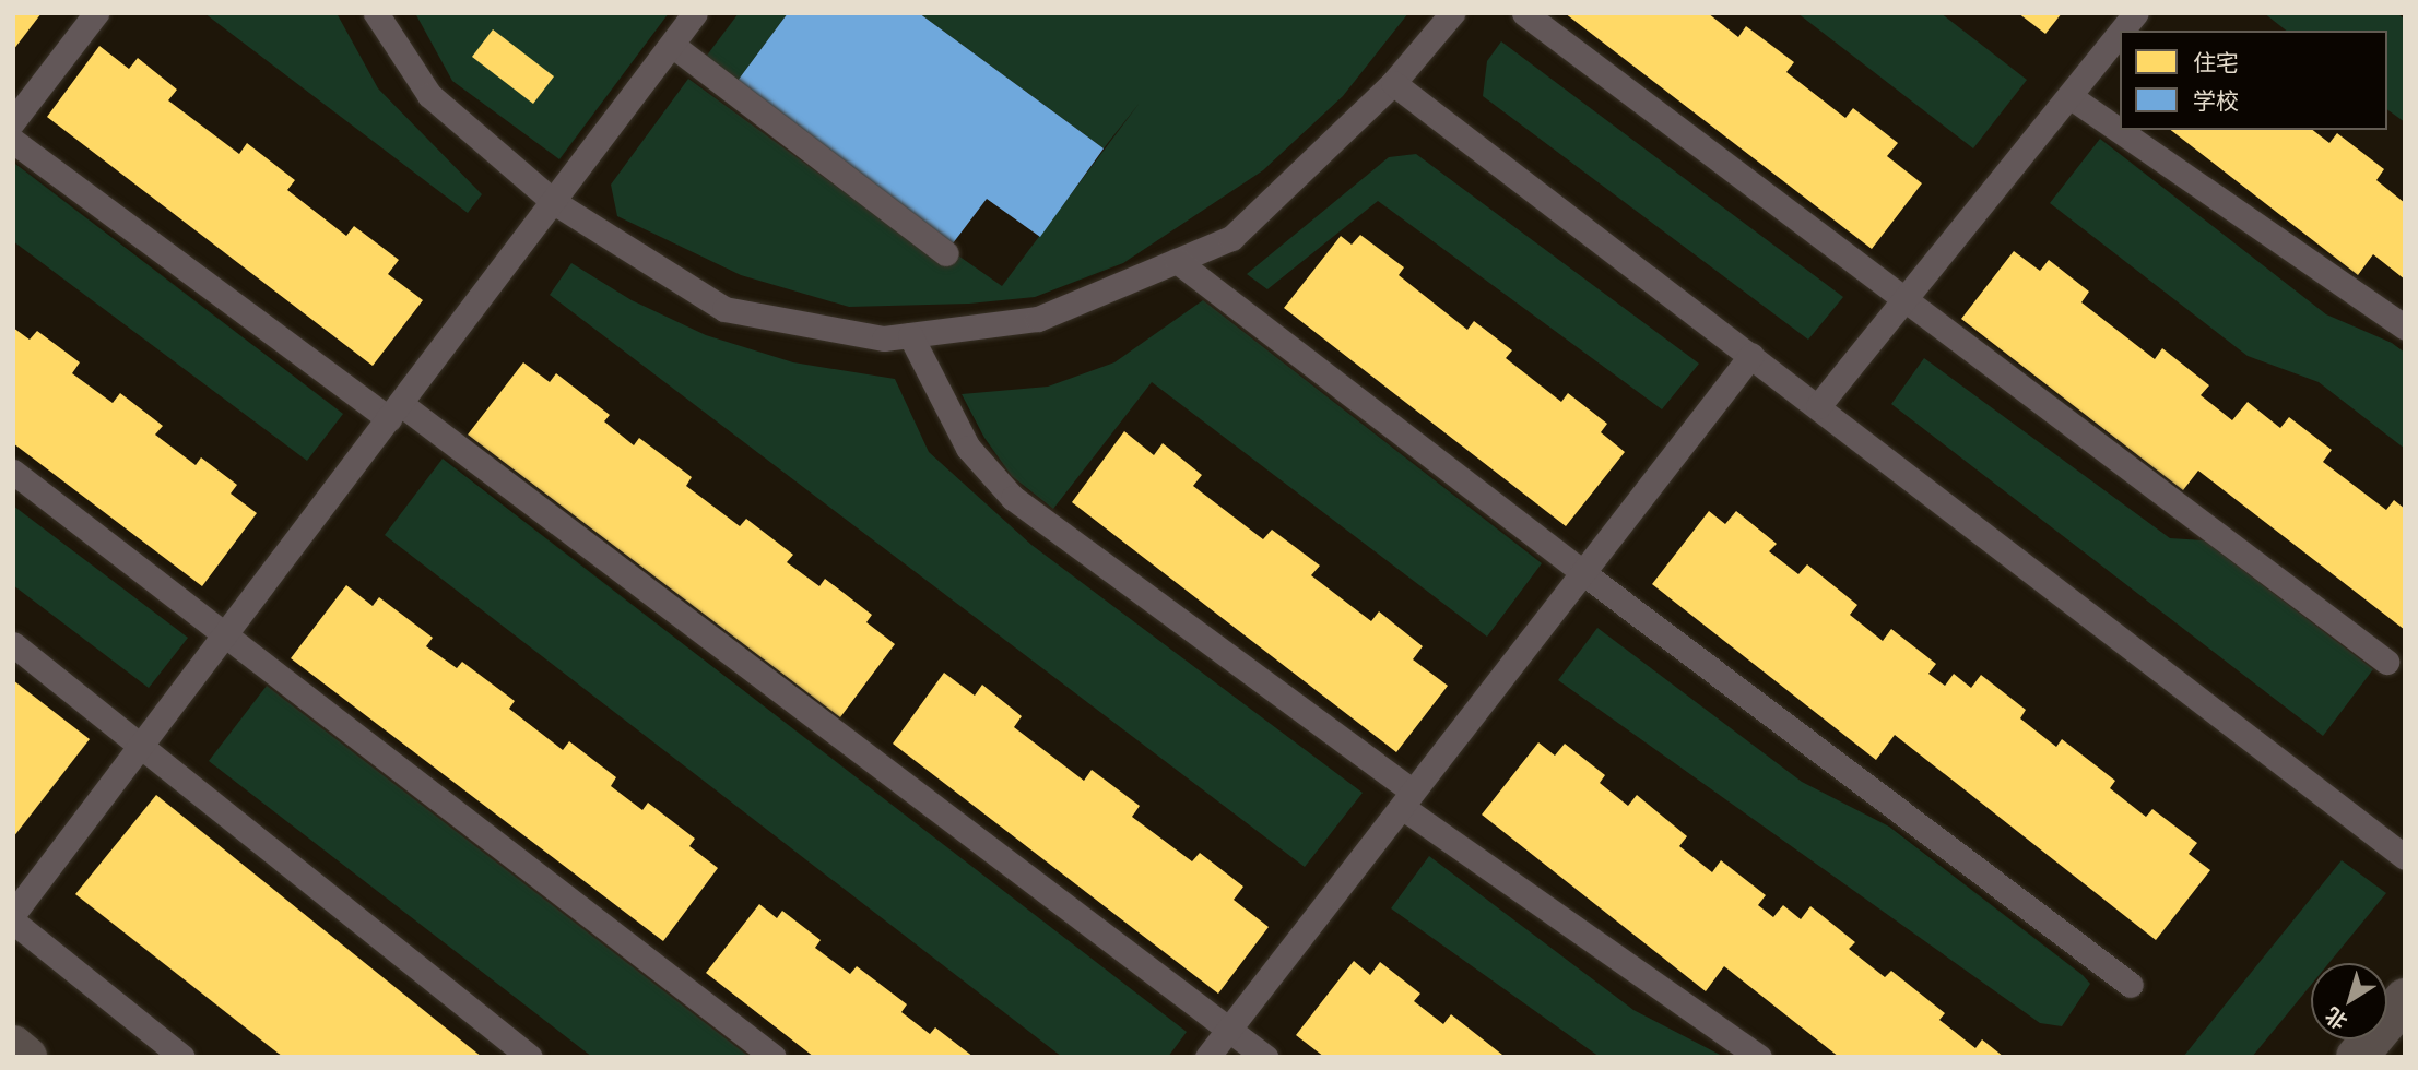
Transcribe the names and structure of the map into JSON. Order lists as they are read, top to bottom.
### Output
{
  "legend": ["住宅", "学校"],
  "north": "bottom left"
}
